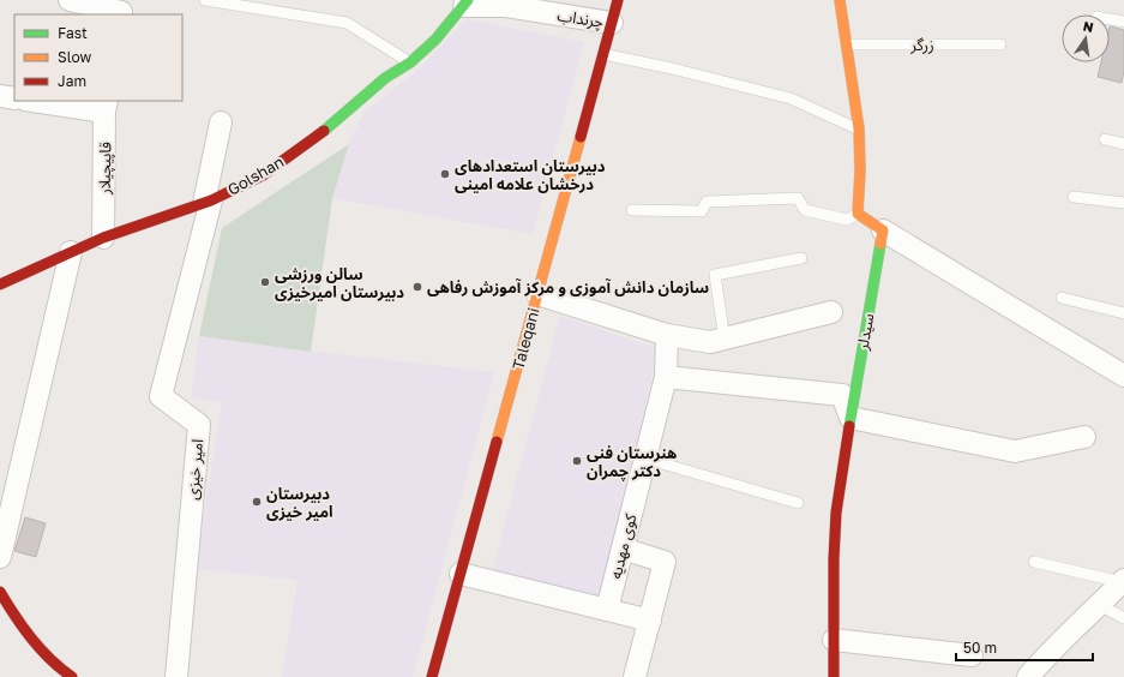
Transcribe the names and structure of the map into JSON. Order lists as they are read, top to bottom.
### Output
{
  "streets": {
    "street": [
      "چرنداب",
      "قاپیچیلار",
      "Golshan",
      "سیدلر",
      "Taleqani",
      "امیر خیزی",
      "کوی ‌‌‌مهدیه"
    ],
    "lane": ["زرگر"]
  },
  "crossings": [
    ["چرنداب", "Golshan"],
    ["چرنداب", "Taleqani"],
    ["قاپیچیلار", "Golshan"],
    ["Golshan", "امیر خیزی"]
  ],
  "places": [
    "دبیرستان استعدادهای درخشان علامه امینی",
    "سالن ورزشی دبیرستان امیرخیزی",
    "سازمان دانش آموزی و مرکز آموزش رفاهی",
    "هنرستان فنی دکتر چمران",
    "دبیرستان امیر خیزی"
  ],
  "legend": ["Fast", "Slow", "Jam"],
  "scale_bar": "50 m",
  "north": "top"
}
